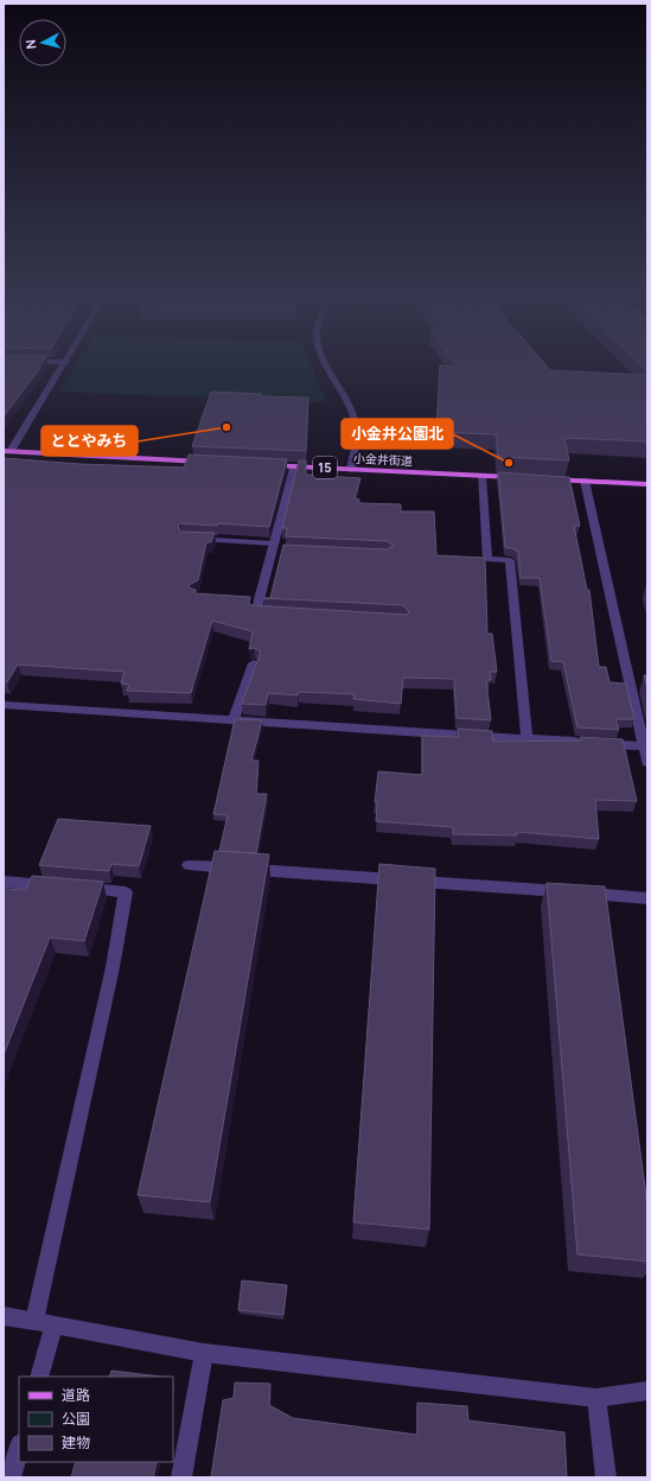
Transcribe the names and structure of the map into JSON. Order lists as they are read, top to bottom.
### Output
{
  "streets": {
    "main road": ["小金井街道", "15"]
  },
  "places": ["ととやみち", "小金井公園北"],
  "legend": ["道路", "公園", "建物"],
  "north": "left"
}
